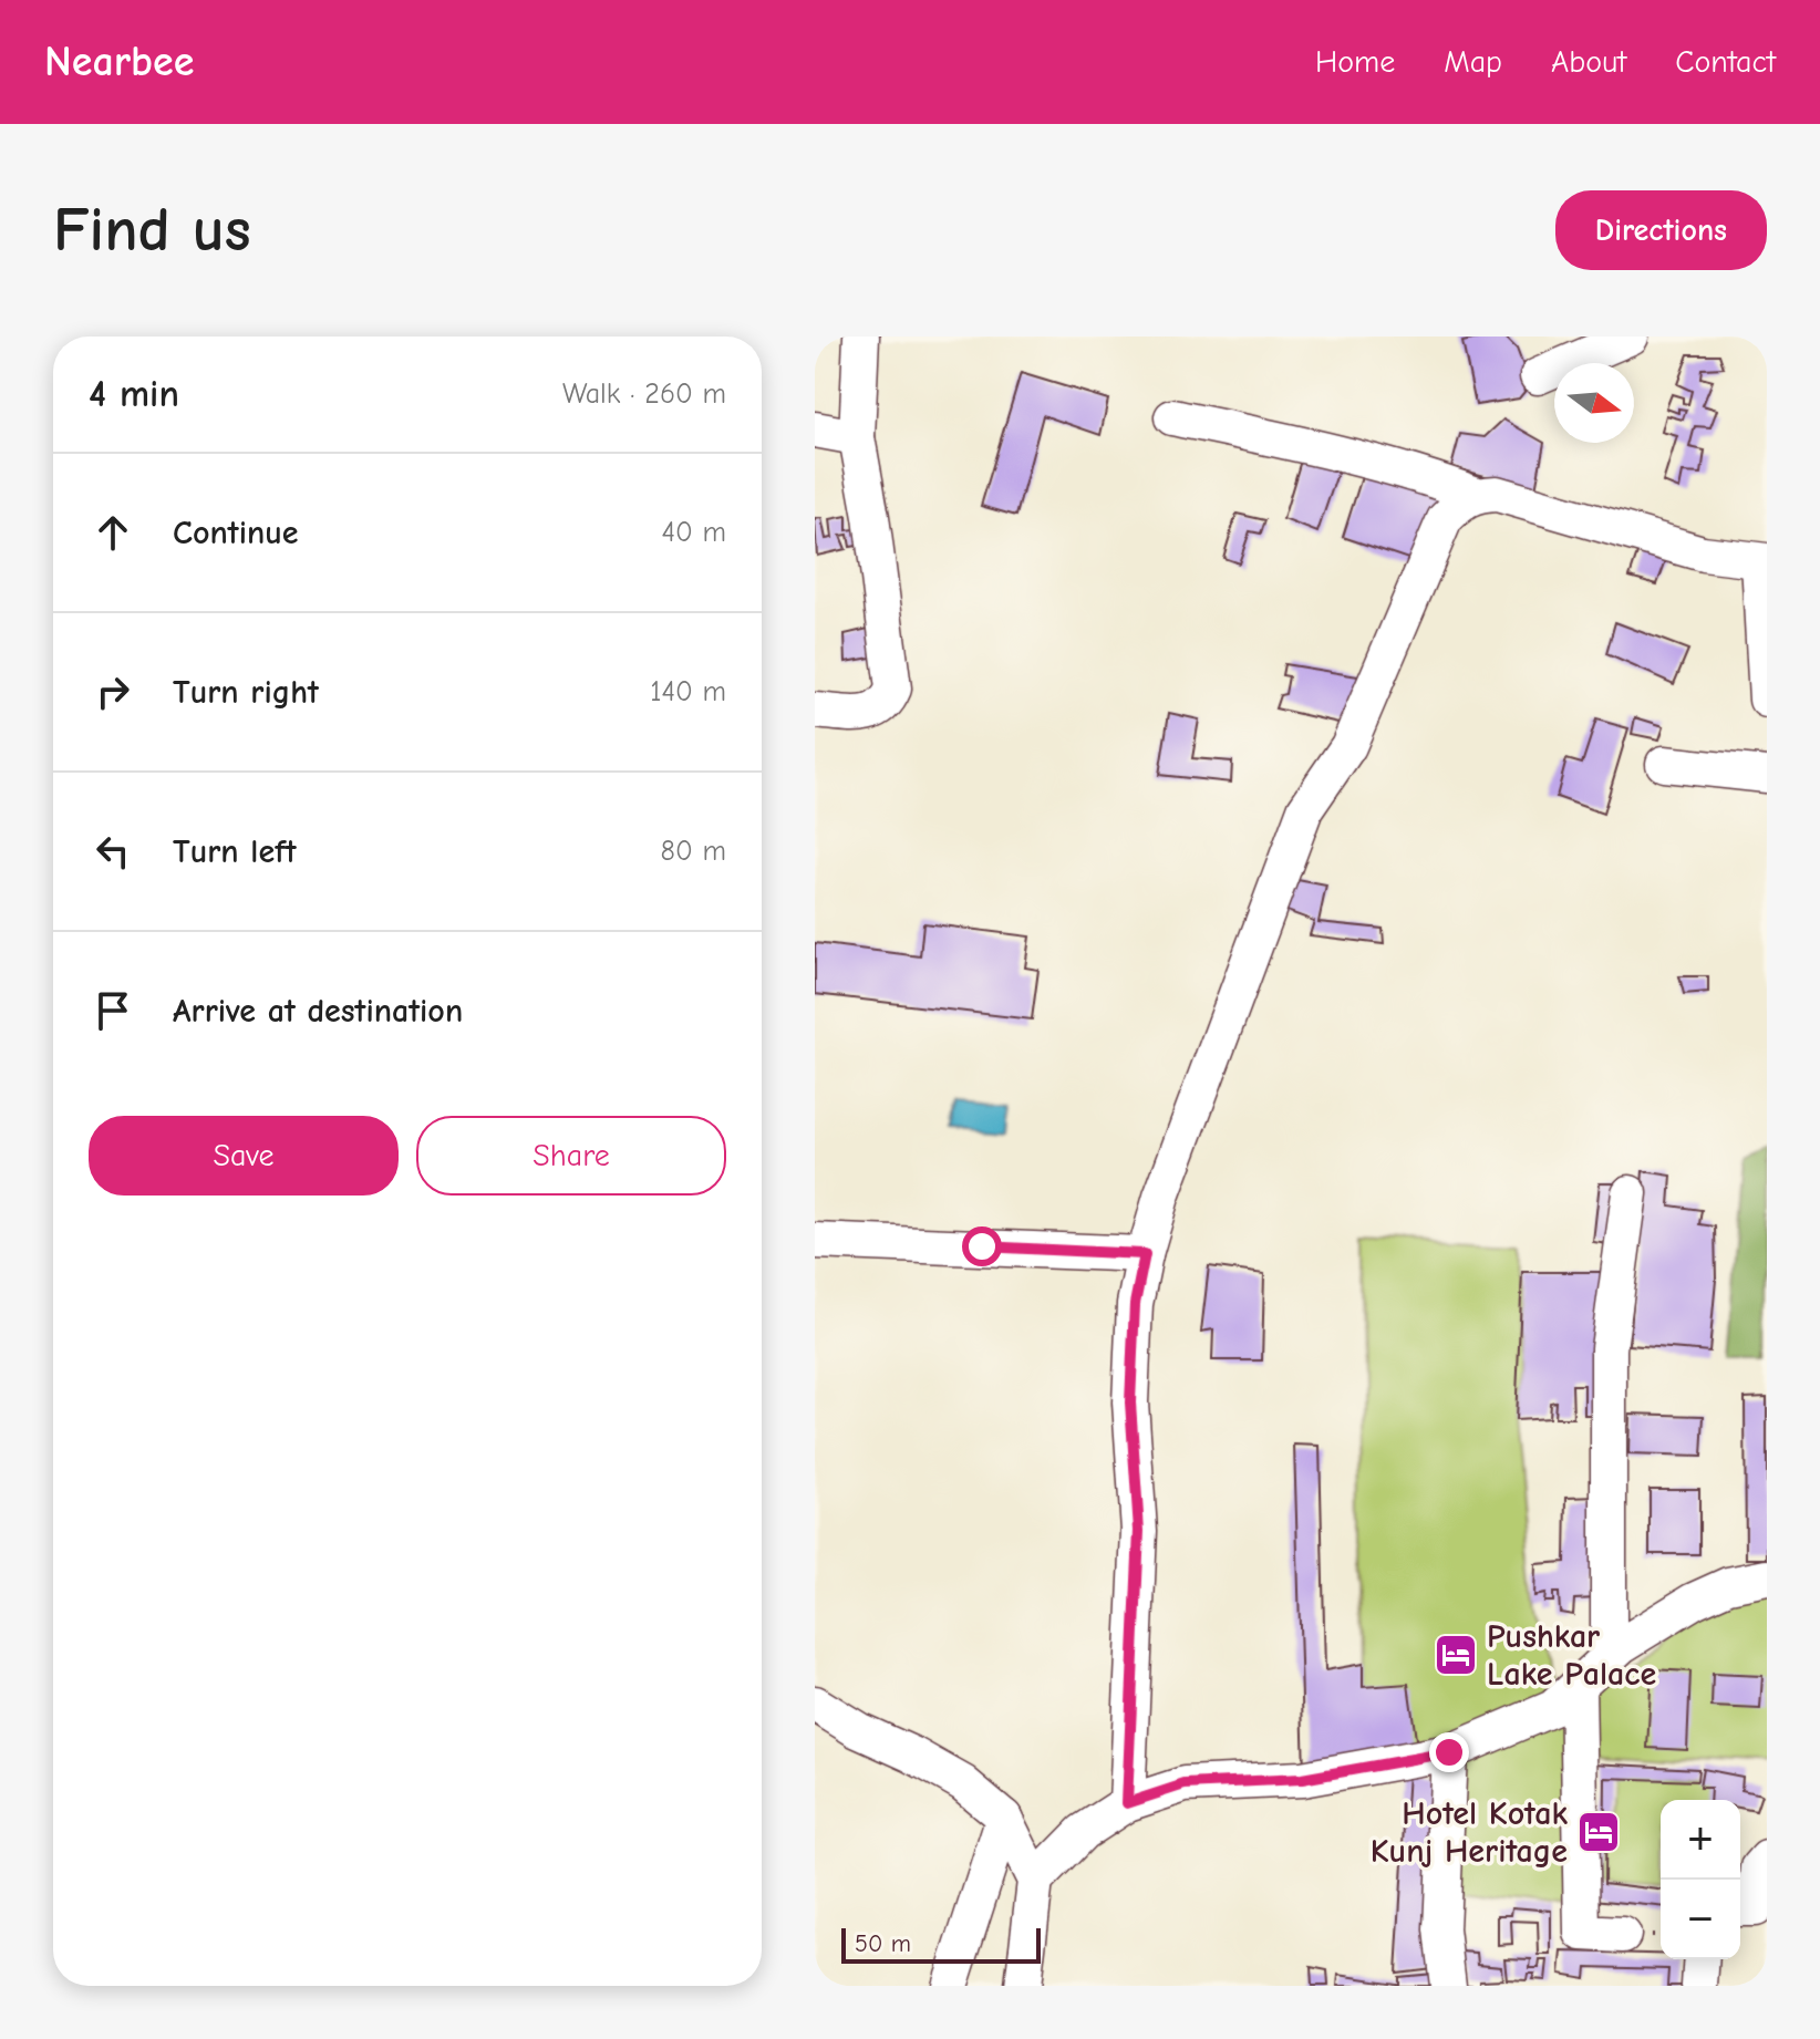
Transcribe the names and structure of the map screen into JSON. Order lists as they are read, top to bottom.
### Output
{
  "places": {
    "hotel": ["Pushkar Lake Palace", "Hotel Kotak Kunj Heritage"]
  },
  "scale_bar": "50 m",
  "north": "right",
  "page": {
    "header": "Nearbee",
    "nav": [
      "Home",
      "Map",
      "About",
      "Contact"
    ],
    "buttons": [
      "Directions",
      ["Save", "Share"]
    ],
    "title": "Find us",
    "heading": ["4 min", "Walk · 260 m"],
    "list": [
      ["Continue", "40 m"],
      ["Turn right", "140 m"],
      ["Turn left", "80 m"],
      "Arrive at destination"
    ],
    "map_buttons": ["+", "−"],
    "scale": "50 m"
  }
}
